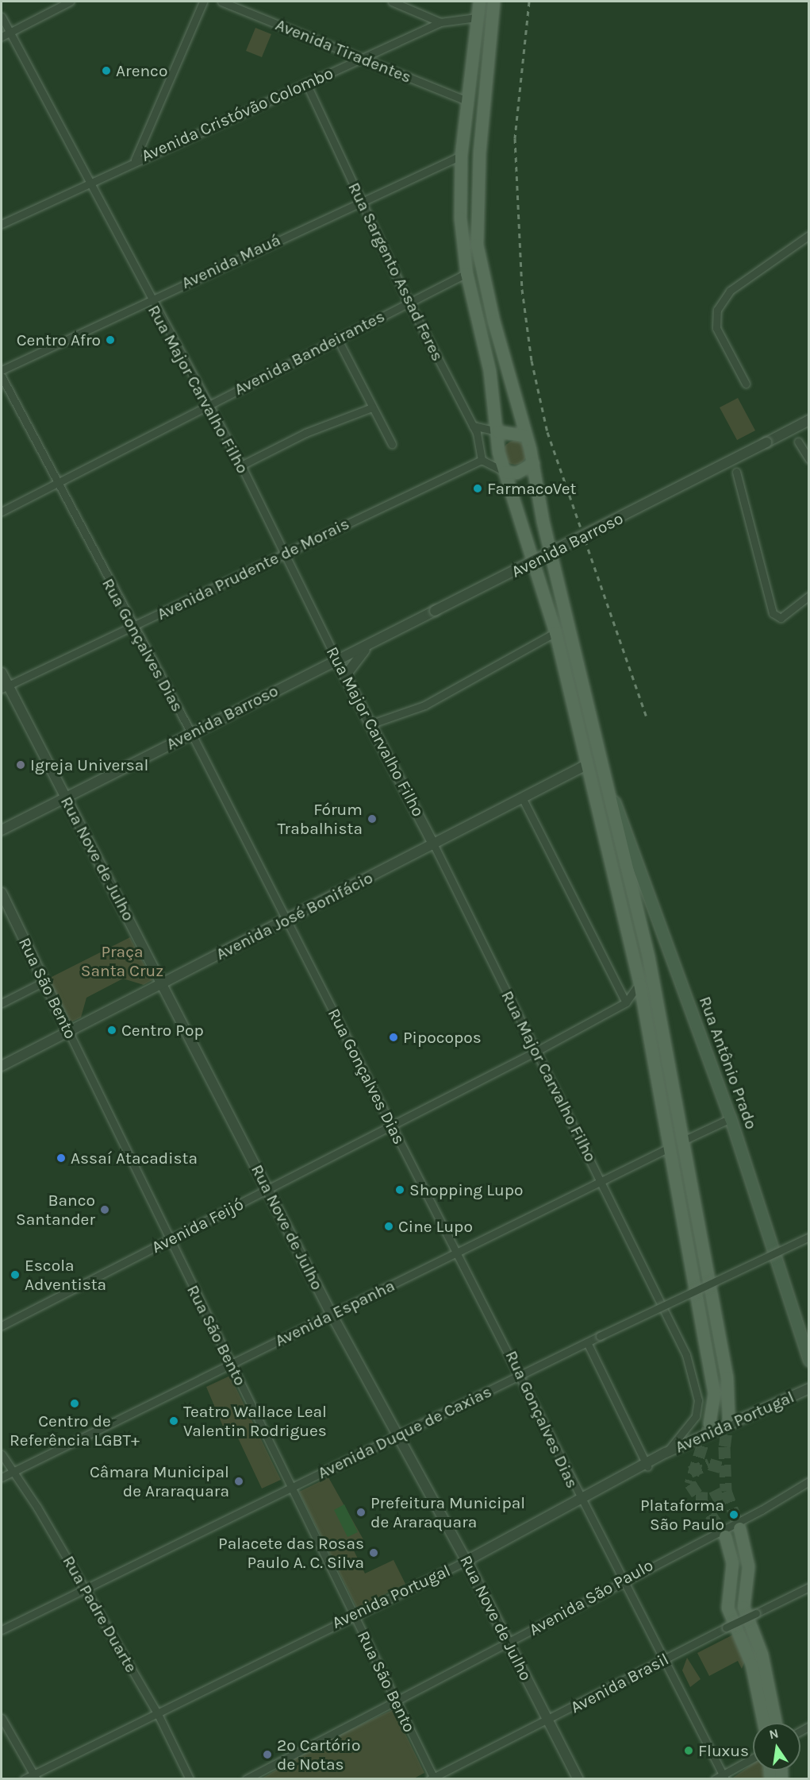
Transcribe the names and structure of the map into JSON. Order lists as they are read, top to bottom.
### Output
{
  "streets": {
    "main road": ["Rua Antônio Prado"],
    "street": [
      "Avenida Tiradentes",
      "Avenida Cristóvão Colombo",
      "Avenida Mauá",
      "Rua Sargento Assad Feres",
      "Avenida Bandeirantes",
      "Rua Major Carvalho Filho",
      "Avenida Barroso",
      "Avenida Prudente de Morais",
      "Rua Gonçalves Dias",
      "Rua Nove de Julho",
      "Avenida José Bonifácio",
      "Rua São Bento",
      "Avenida Feijó",
      "Avenida Espanha",
      "Avenida Portugal",
      "Avenida Duque de Caxias",
      "Avenida São Paulo",
      "Rua Padre Duarte",
      "Avenida Brasil"
    ]
  },
  "crossings": [
    ["Avenida Tiradentes", "Avenida Cristóvão Colombo"],
    ["Avenida Cristóvão Colombo", "Rua Sargento Assad Feres"],
    ["Avenida Cristóvão Colombo", "Rua Major Carvalho Filho"],
    ["Avenida Mauá", "Rua Sargento Assad Feres"],
    ["Avenida Mauá", "Rua Major Carvalho Filho"],
    ["Rua Sargento Assad Feres", "Avenida Bandeirantes"],
    ["Rua Sargento Assad Feres", "Avenida Prudente de Morais"],
    ["Avenida Bandeirantes", "Rua Major Carvalho Filho"],
    ["Avenida Bandeirantes", "Rua Gonçalves Dias"],
    ["Rua Major Carvalho Filho", "Avenida Barroso"],
    ["Rua Major Carvalho Filho", "Avenida Prudente de Morais"],
    ["Rua Major Carvalho Filho", "Avenida José Bonifácio"],
    ["Rua Major Carvalho Filho", "Avenida Feijó"],
    ["Rua Major Carvalho Filho", "Avenida Espanha"],
    ["Rua Major Carvalho Filho", "Avenida Portugal"],
    ["Avenida Barroso", "Rua Gonçalves Dias"],
    ["Avenida Barroso", "Rua Nove de Julho"],
    ["Avenida Prudente de Morais", "Rua Gonçalves Dias"],
    ["Avenida Prudente de Morais", "Rua Nove de Julho"],
    ["Rua Gonçalves Dias", "Avenida José Bonifácio"],
    ["Rua Gonçalves Dias", "Avenida Feijó"],
    ["Rua Gonçalves Dias", "Avenida Espanha"],
    ["Rua Gonçalves Dias", "Avenida Portugal"],
    ["Rua Gonçalves Dias", "Avenida Duque de Caxias"],
    ["Rua Gonçalves Dias", "Avenida São Paulo"],
    ["Rua Gonçalves Dias", "Avenida Brasil"],
    ["Rua Nove de Julho", "Avenida José Bonifácio"],
    ["Rua Nove de Julho", "Avenida Feijó"],
    ["Rua Nove de Julho", "Avenida Espanha"],
    ["Rua Nove de Julho", "Avenida Portugal"],
    ["Rua Nove de Julho", "Avenida Duque de Caxias"],
    ["Rua Nove de Julho", "Avenida São Paulo"],
    ["Rua Nove de Julho", "Avenida Brasil"],
    ["Avenida José Bonifácio", "Rua São Bento"],
    ["Rua São Bento", "Avenida Feijó"],
    ["Rua São Bento", "Avenida Espanha"],
    ["Rua São Bento", "Avenida Portugal"],
    ["Rua São Bento", "Avenida Duque de Caxias"],
    ["Rua São Bento", "Avenida São Paulo"],
    ["Rua São Bento", "Avenida Brasil"],
    ["Avenida Espanha", "Rua Padre Duarte"],
    ["Avenida Portugal", "Rua Padre Duarte"],
    ["Avenida Duque de Caxias", "Rua Padre Duarte"]
  ],
  "parks": ["Praça Santa Cruz"],
  "places": [
    "Arenco",
    "Centro Afro",
    "FarmacoVet",
    "Igreja Universal",
    "Fórum Trabalhista",
    "Centro Pop",
    "Pipocopos",
    "Assaí Atacadista",
    "Shopping Lupo",
    "Banco Santander",
    "Cine Lupo",
    "Escola Adventista",
    "Centro de Referência LGBT+",
    "Teatro Wallace Leal Valentin Rodrigues",
    "Câmara Municipal de Araraquara",
    "Prefeitura Municipal de Araraquara",
    "Plataforma São Paulo",
    "Palacete das Rosas Paulo A. C. Silva",
    "Fluxus",
    "2º Cartório de Notas"
  ],
  "north": "top"
}
